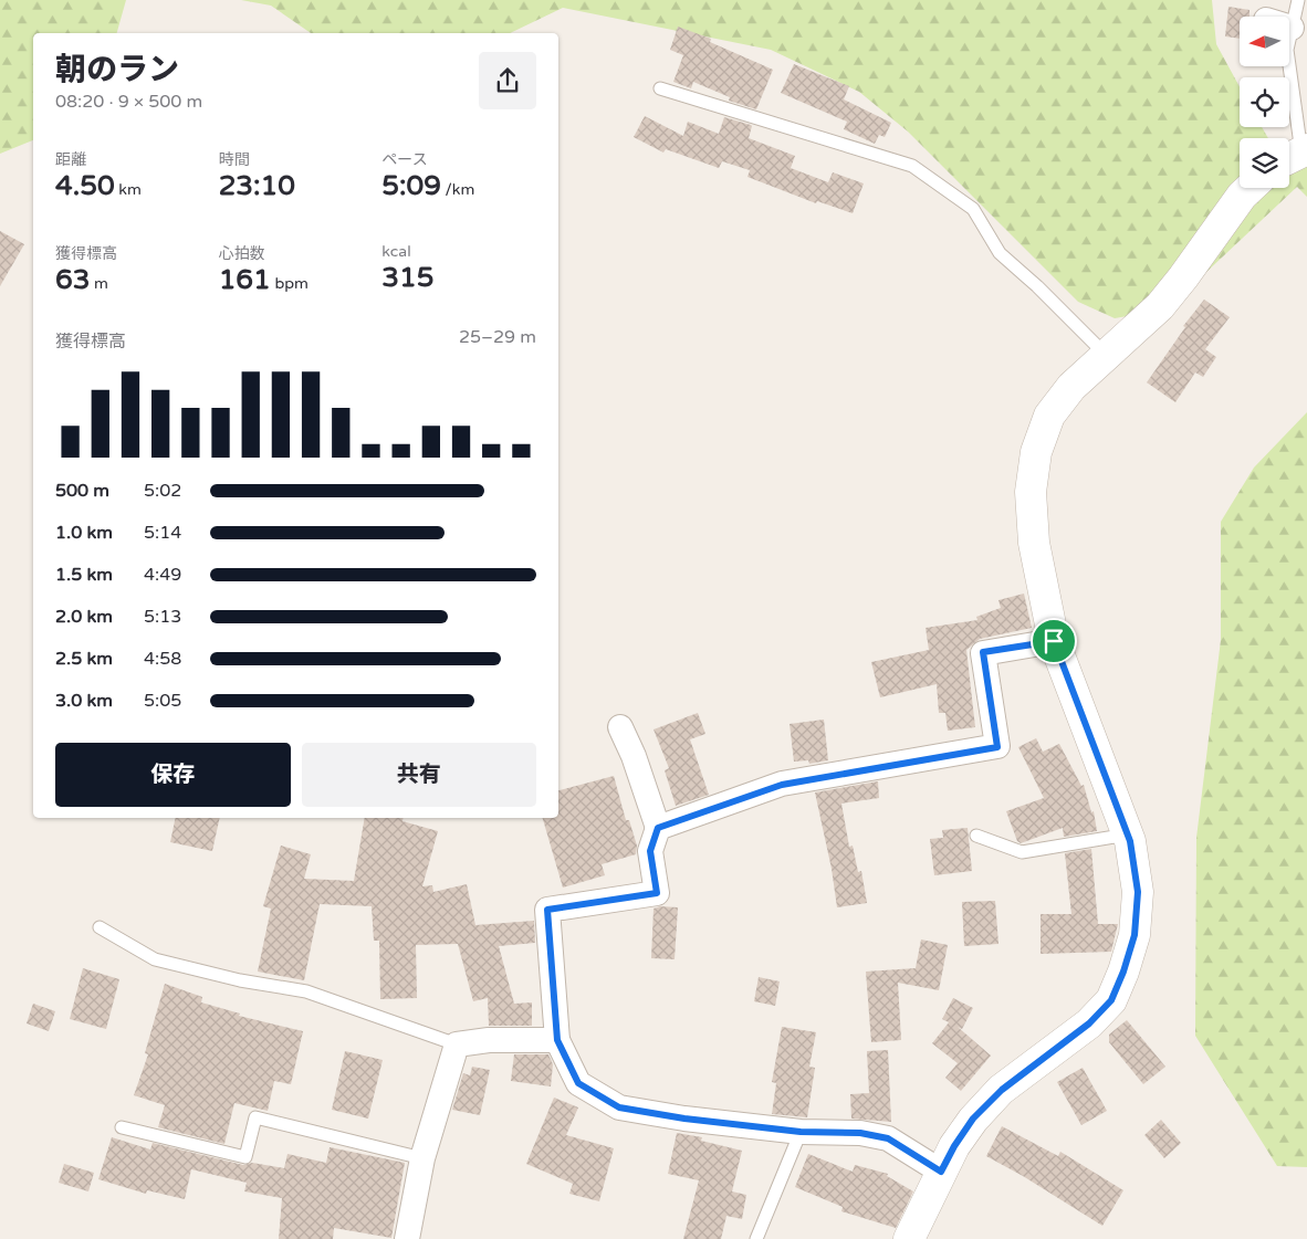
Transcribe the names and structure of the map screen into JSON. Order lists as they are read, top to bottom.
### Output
{
  "north": "left",
  "page": {
    "heading": ["朝のラン", "08:20 · 9 × 500 m"],
    "stats": [
      ["距離", "4.50 km"],
      ["時間", "23:10"],
      ["ペース", "5:09 /km"],
      ["獲得標高", "63 m"],
      ["心拍数", "161 bpm"],
      ["kcal", "315"]
    ],
    "chart": ["獲得標高", "25–29 m"],
    "list": [
      {
        "name": "500 m",
        "note": "5:02"
      },
      {
        "name": "1.0 km",
        "note": "5:14"
      },
      {
        "name": "1.5 km",
        "note": "4:49"
      },
      {
        "name": "2.0 km",
        "note": "5:13"
      },
      {
        "name": "2.5 km",
        "note": "4:58"
      },
      {
        "name": "3.0 km",
        "note": "5:05"
      }
    ],
    "buttons": ["保存", "共有"]
  }
}
